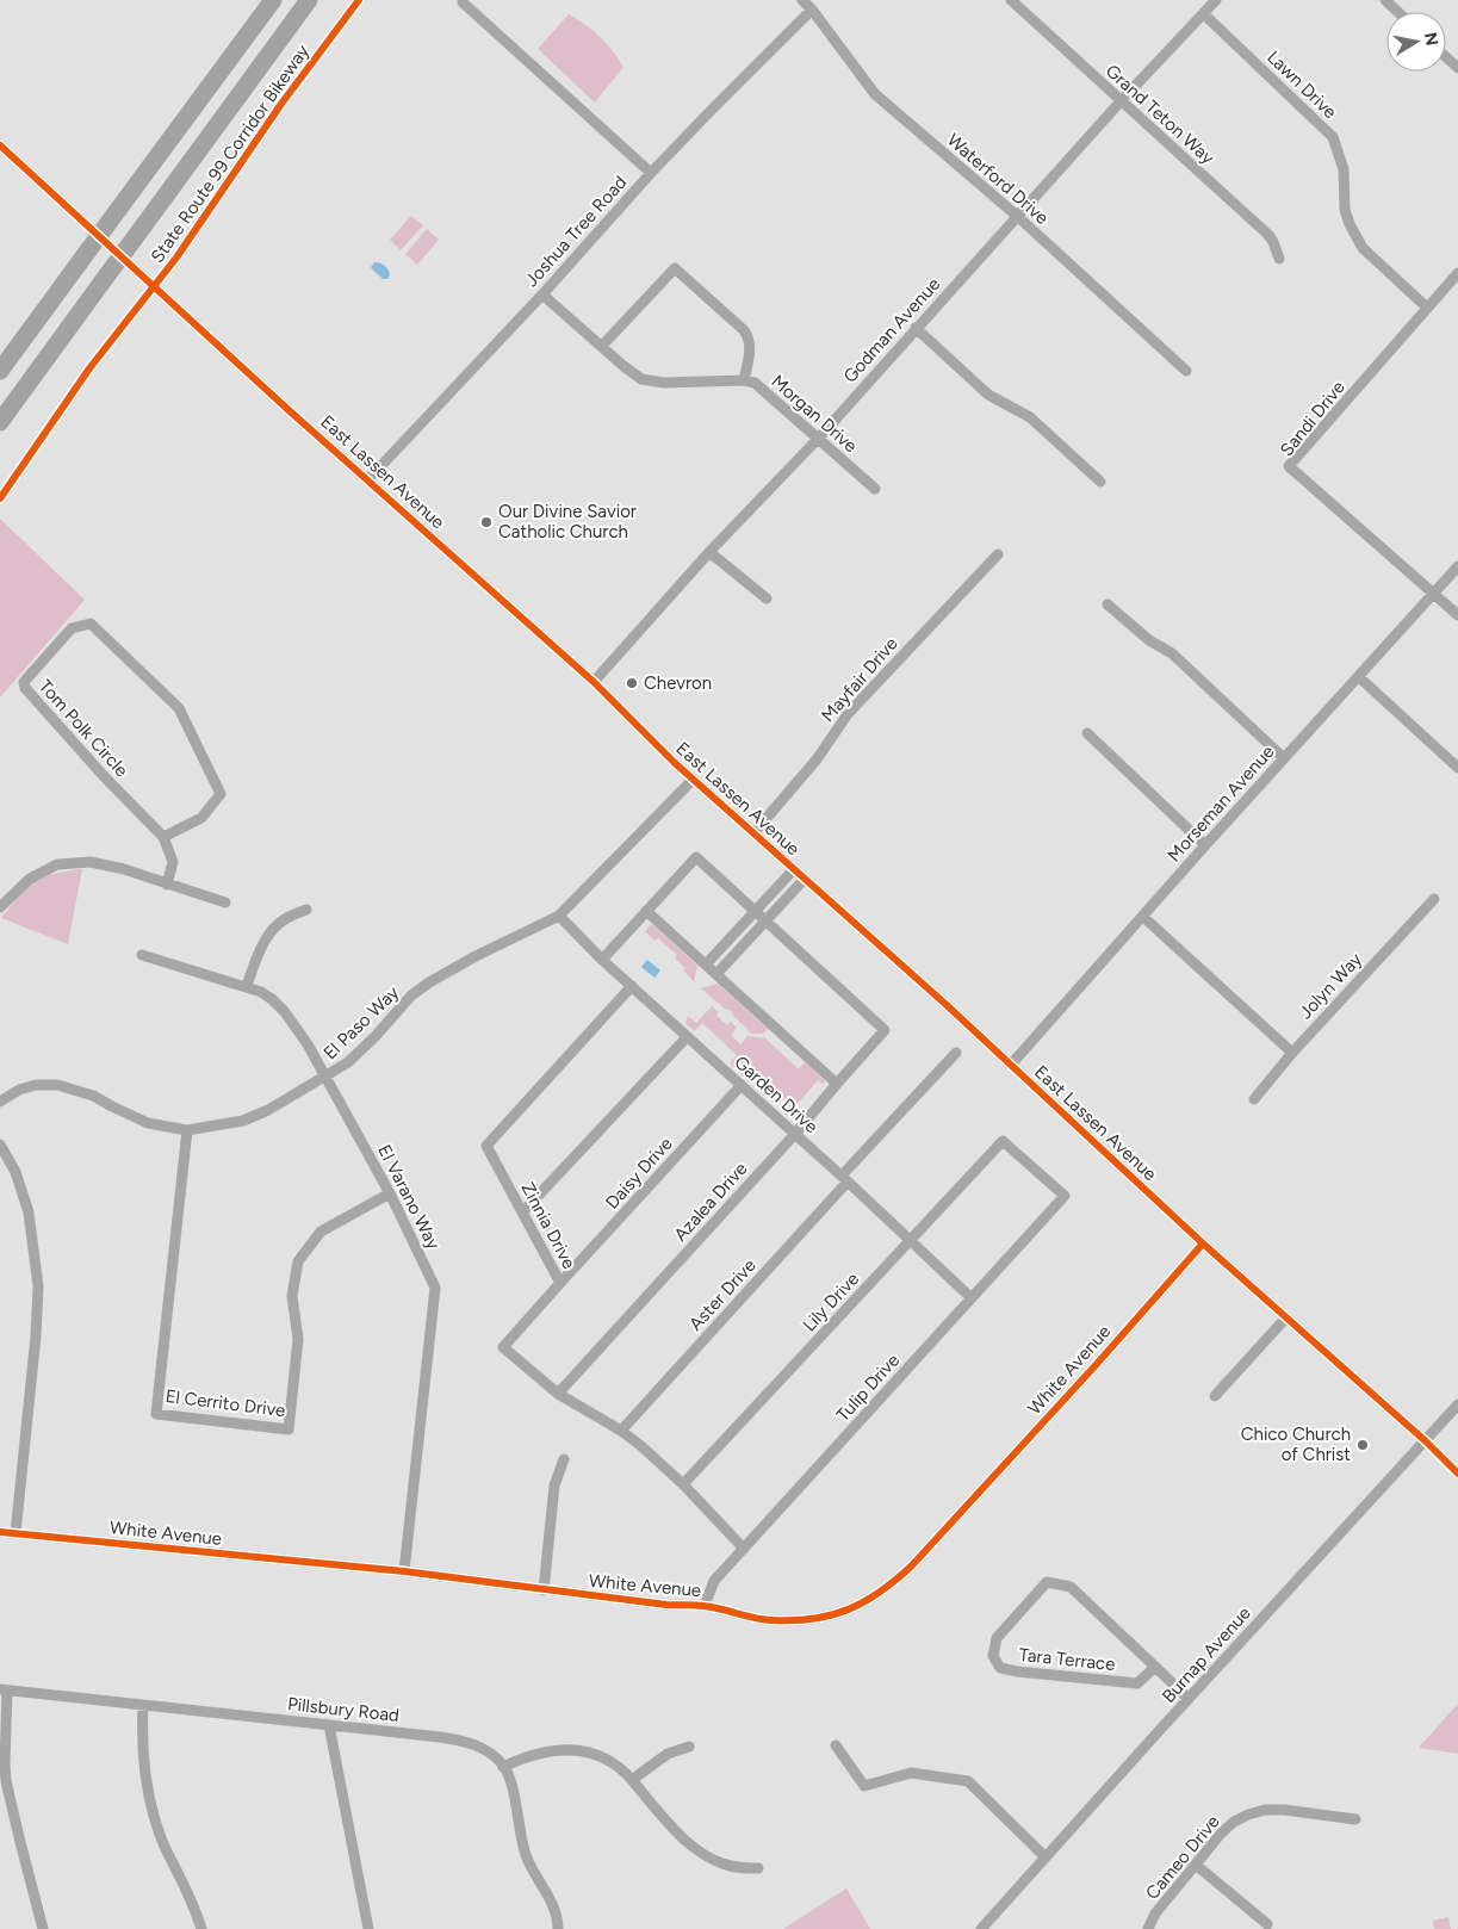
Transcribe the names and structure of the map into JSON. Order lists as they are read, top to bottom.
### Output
{
  "streets": {
    "street": [
      "Lawn Drive",
      "Grand Teton Way",
      "Waterford Drive",
      "Joshua Tree Road",
      "Godman Avenue",
      "Morgan Drive",
      "Sandi Drive",
      "East Lassen Avenue",
      "Mayfair Drive",
      "Tom Polk Circle",
      "Morseman Avenue",
      "Jolyn Way",
      "El Paso Way",
      "Garden Drive",
      "Daisy Drive",
      "El Varano Way",
      "Azalea Drive",
      "Zinnia Drive",
      "Aster Drive",
      "Lily Drive",
      "White Avenue",
      "Tulip Drive",
      "El Cerrito Drive",
      "Burnap Avenue",
      "Tara Terrace",
      "Pillsbury Road",
      "Cameo Drive"
    ],
    "cycle path": ["State Route 99 Corridor Bikeway"]
  },
  "crossings": [
    ["Lawn Drive", "Godman Avenue"],
    ["Lawn Drive", "Sandi Drive"],
    ["Grand Teton Way", "Godman Avenue"],
    ["Waterford Drive", "Joshua Tree Road"],
    ["Waterford Drive", "Godman Avenue"],
    ["Joshua Tree Road", "Morgan Drive"],
    ["Joshua Tree Road", "East Lassen Avenue"],
    ["Godman Avenue", "Morgan Drive"],
    ["Godman Avenue", "East Lassen Avenue"],
    ["Sandi Drive", "Morseman Avenue"],
    ["East Lassen Avenue", "Mayfair Drive"],
    ["East Lassen Avenue", "Morseman Avenue"],
    ["East Lassen Avenue", "El Paso Way"],
    ["East Lassen Avenue", "White Avenue"],
    ["East Lassen Avenue", "Burnap Avenue"],
    ["El Paso Way", "Garden Drive"],
    ["El Paso Way", "El Varano Way"],
    ["El Paso Way", "El Cerrito Drive"],
    ["Garden Drive", "Daisy Drive"],
    ["Garden Drive", "Azalea Drive"],
    ["Garden Drive", "Zinnia Drive"],
    ["Garden Drive", "Aster Drive"],
    ["Garden Drive", "Lily Drive"],
    ["Garden Drive", "Tulip Drive"],
    ["Daisy Drive", "Zinnia Drive"],
    ["El Varano Way", "White Avenue"],
    ["El Varano Way", "El Cerrito Drive"],
    ["Azalea Drive", "Zinnia Drive"],
    ["Zinnia Drive", "Aster Drive"],
    ["Zinnia Drive", "Lily Drive"],
    ["Zinnia Drive", "Tulip Drive"],
    ["Lily Drive", "Tulip Drive"],
    ["White Avenue", "Tulip Drive"],
    ["Burnap Avenue", "Tara Terrace"]
  ],
  "places": ["Our Divine Savior Catholic Church", "Chevron", "Chico Church of Christ"],
  "north": "right"
}
